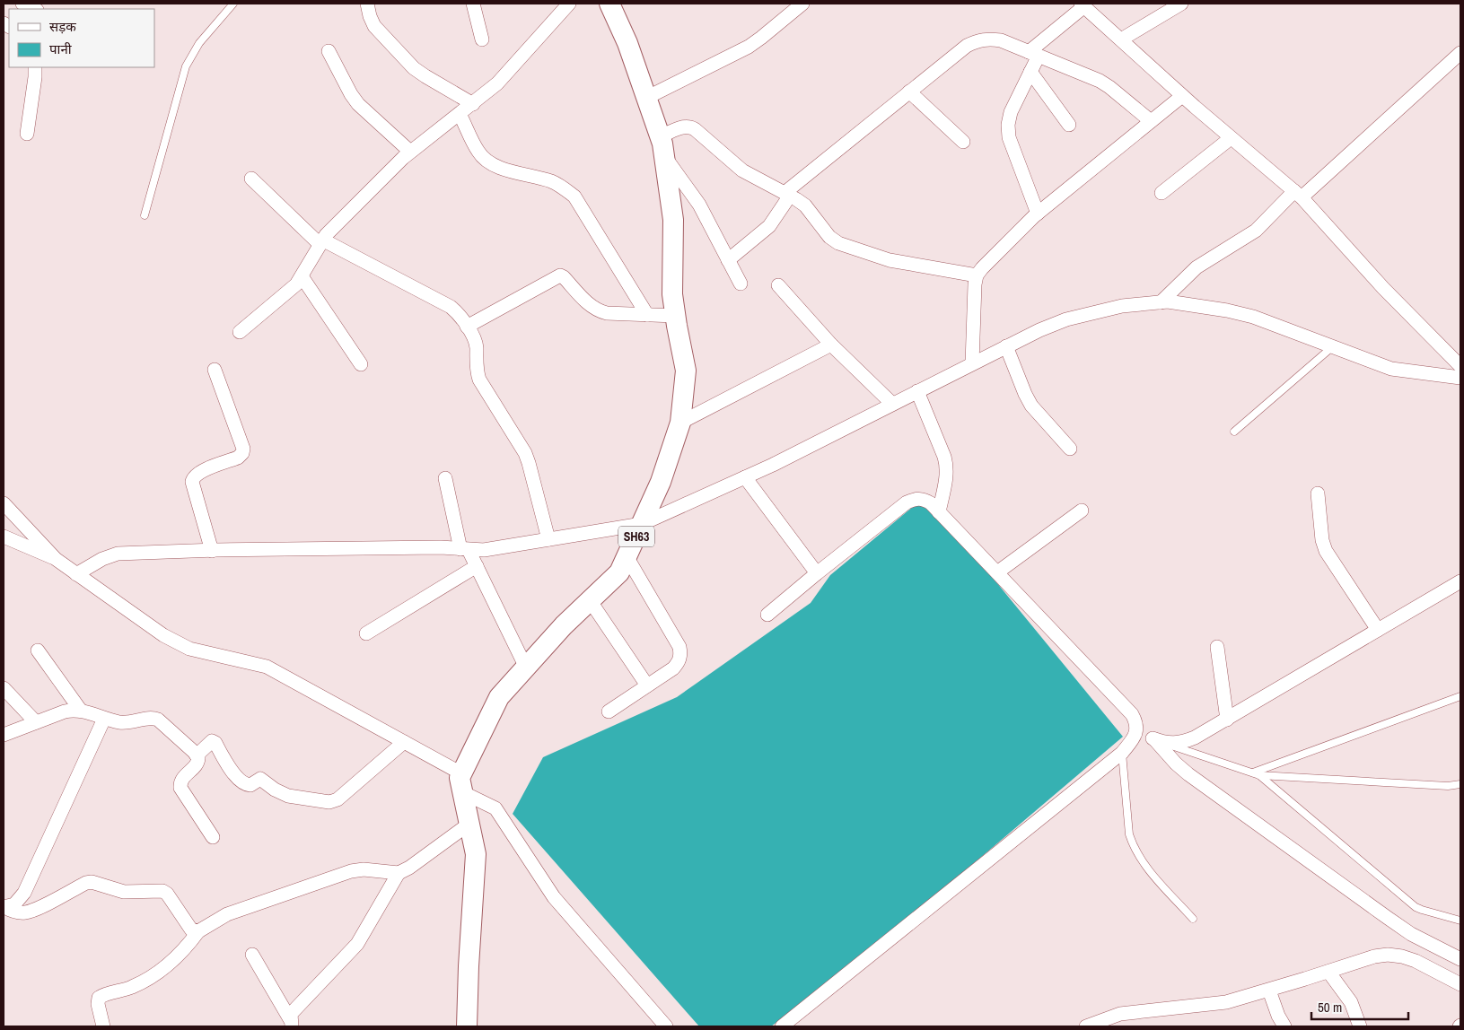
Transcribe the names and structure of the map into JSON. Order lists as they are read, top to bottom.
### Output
{
  "streets": {
    "main road": ["SH63"]
  },
  "legend": ["सड़क", "पानी"],
  "scale_bar": "50 m"
}
